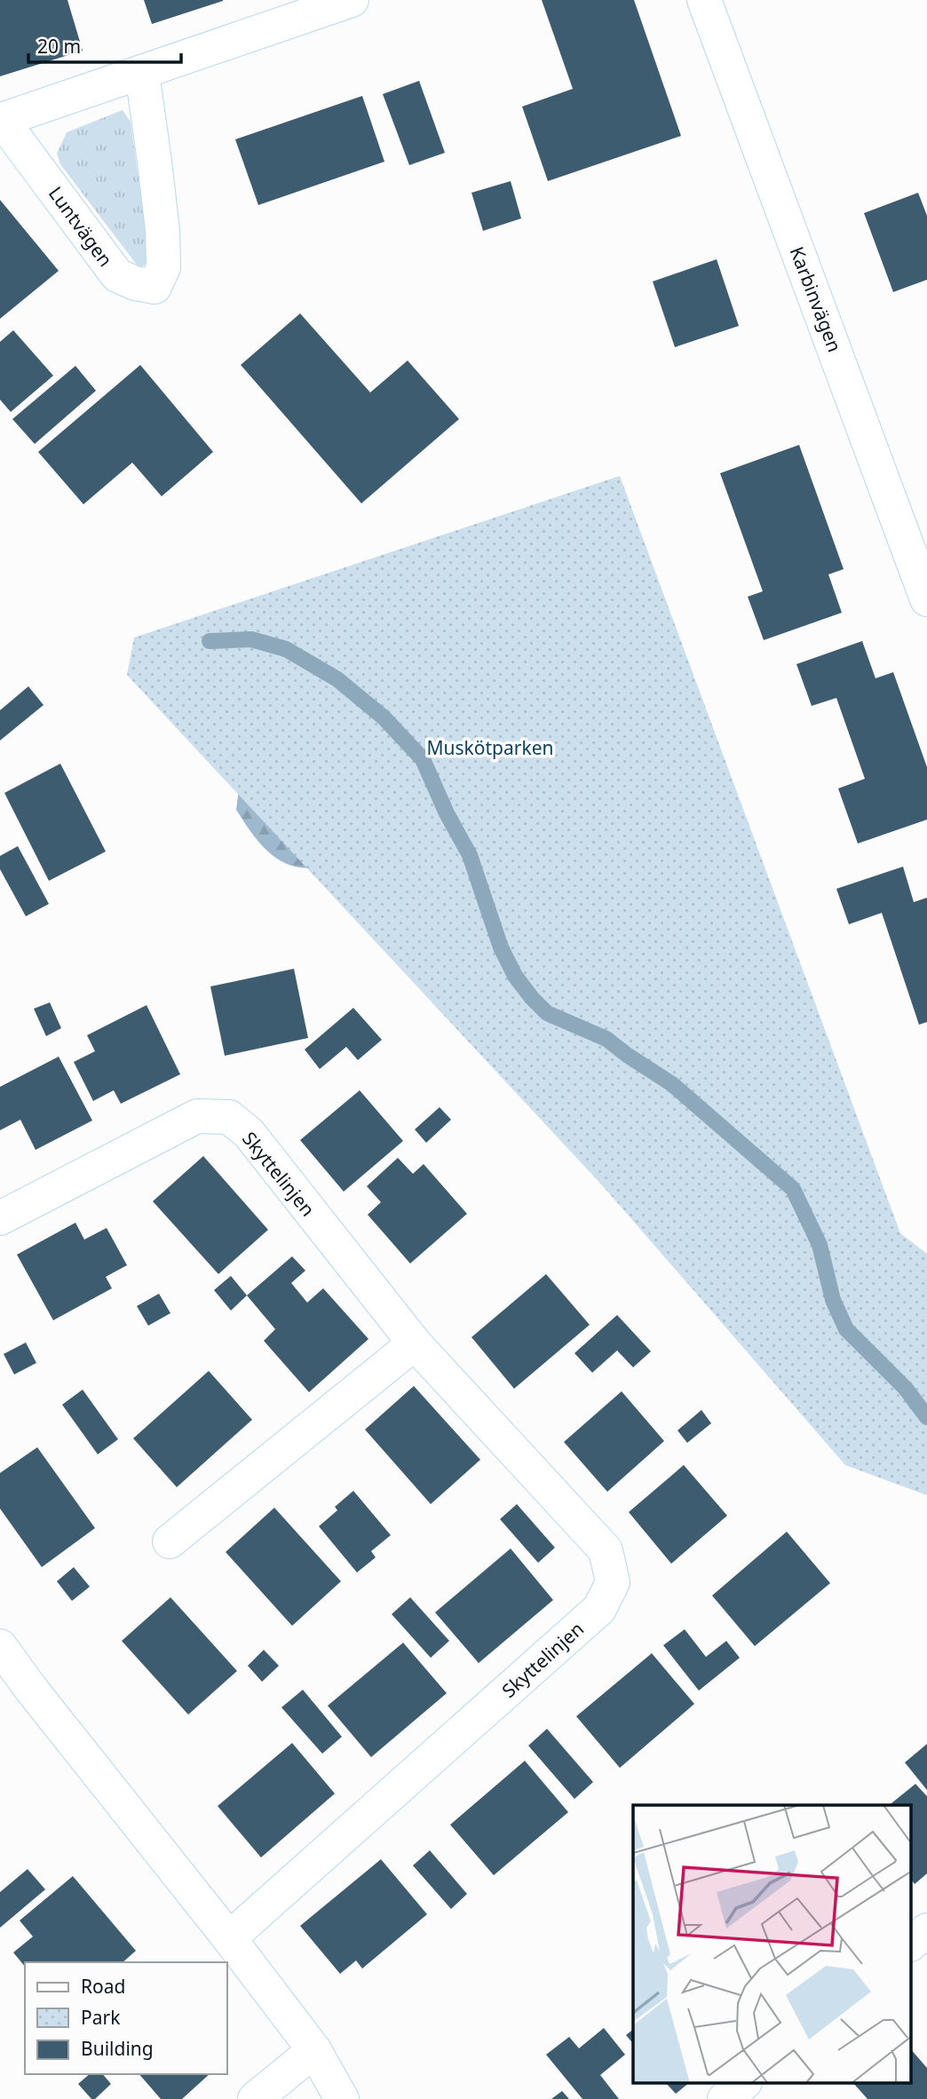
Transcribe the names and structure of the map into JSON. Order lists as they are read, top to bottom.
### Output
{
  "streets": {
    "street": ["Luntvägen", "Karbinvägen", "Skyttelinjen"]
  },
  "parks": ["Muskötparken"],
  "legend": ["Road", "Park", "Building"],
  "scale_bar": "20 m"
}
